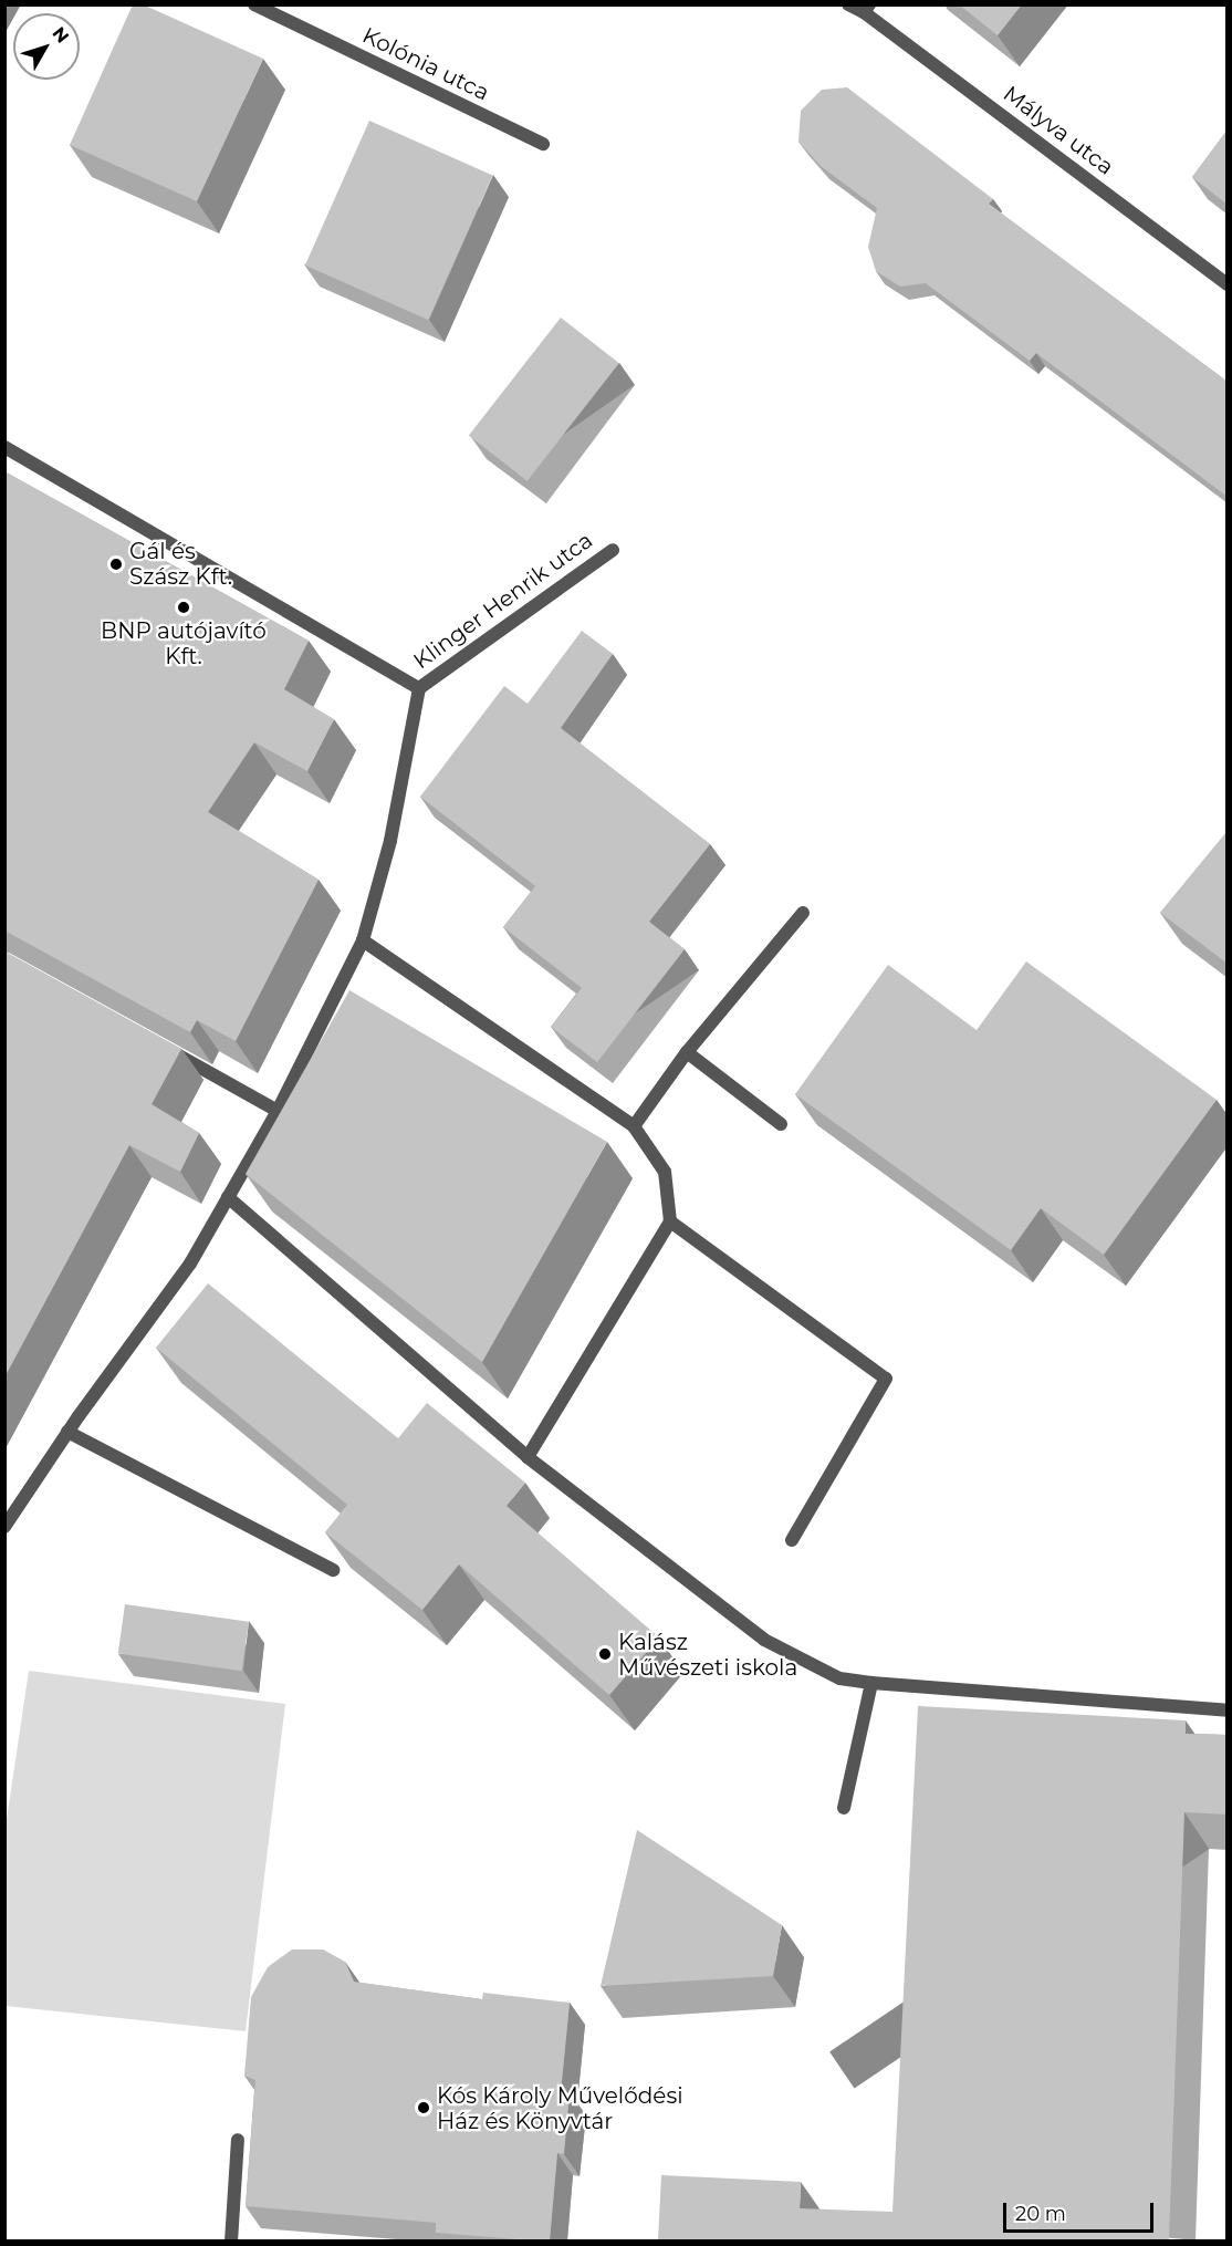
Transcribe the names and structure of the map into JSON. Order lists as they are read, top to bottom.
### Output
{
  "streets": {
    "street": ["Kolónia utca", "Mályva utca", "Klinger Henrik utca"]
  },
  "places": [
    "Gál és Szász Kft.",
    "BNP autójavító Kft.",
    "Kalász Művészeti iskola",
    "Kós Károly Művelődési Ház és Könyvtár"
  ],
  "scale_bar": "20 m",
  "north": "top right"
}
